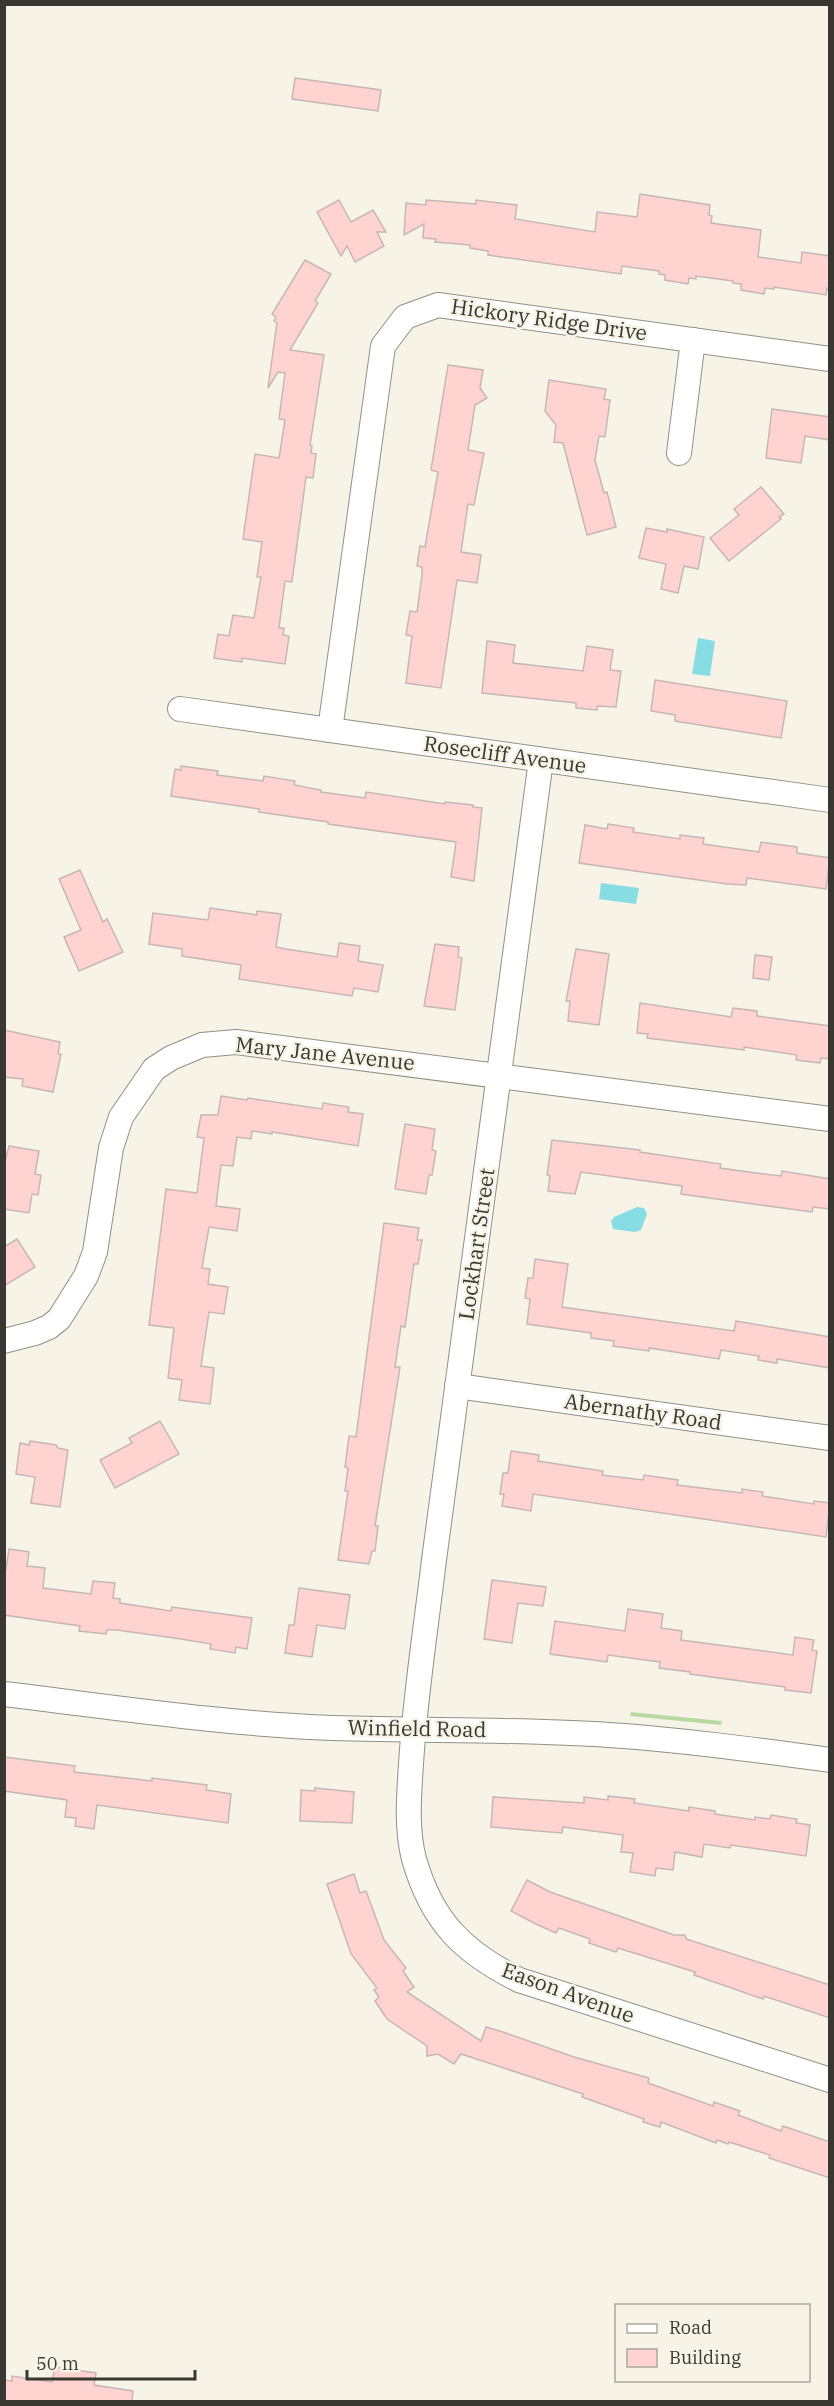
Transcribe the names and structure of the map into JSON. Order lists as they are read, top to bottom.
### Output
{
  "streets": {
    "street": [
      "Hickory Ridge Drive",
      "Rosecliff Avenue",
      "Mary Jane Avenue",
      "Lockhart Street",
      "Abernathy Road",
      "Winfield Road",
      "Eason Avenue"
    ]
  },
  "crossings": [
    ["Hickory Ridge Drive", "Rosecliff Avenue"],
    ["Rosecliff Avenue", "Lockhart Street"],
    ["Mary Jane Avenue", "Lockhart Street"],
    ["Lockhart Street", "Abernathy Road"],
    ["Lockhart Street", "Winfield Road"],
    ["Lockhart Street", "Eason Avenue"],
    ["Winfield Road", "Eason Avenue"]
  ],
  "legend": ["Road", "Building"],
  "scale_bar": "50 m"
}
